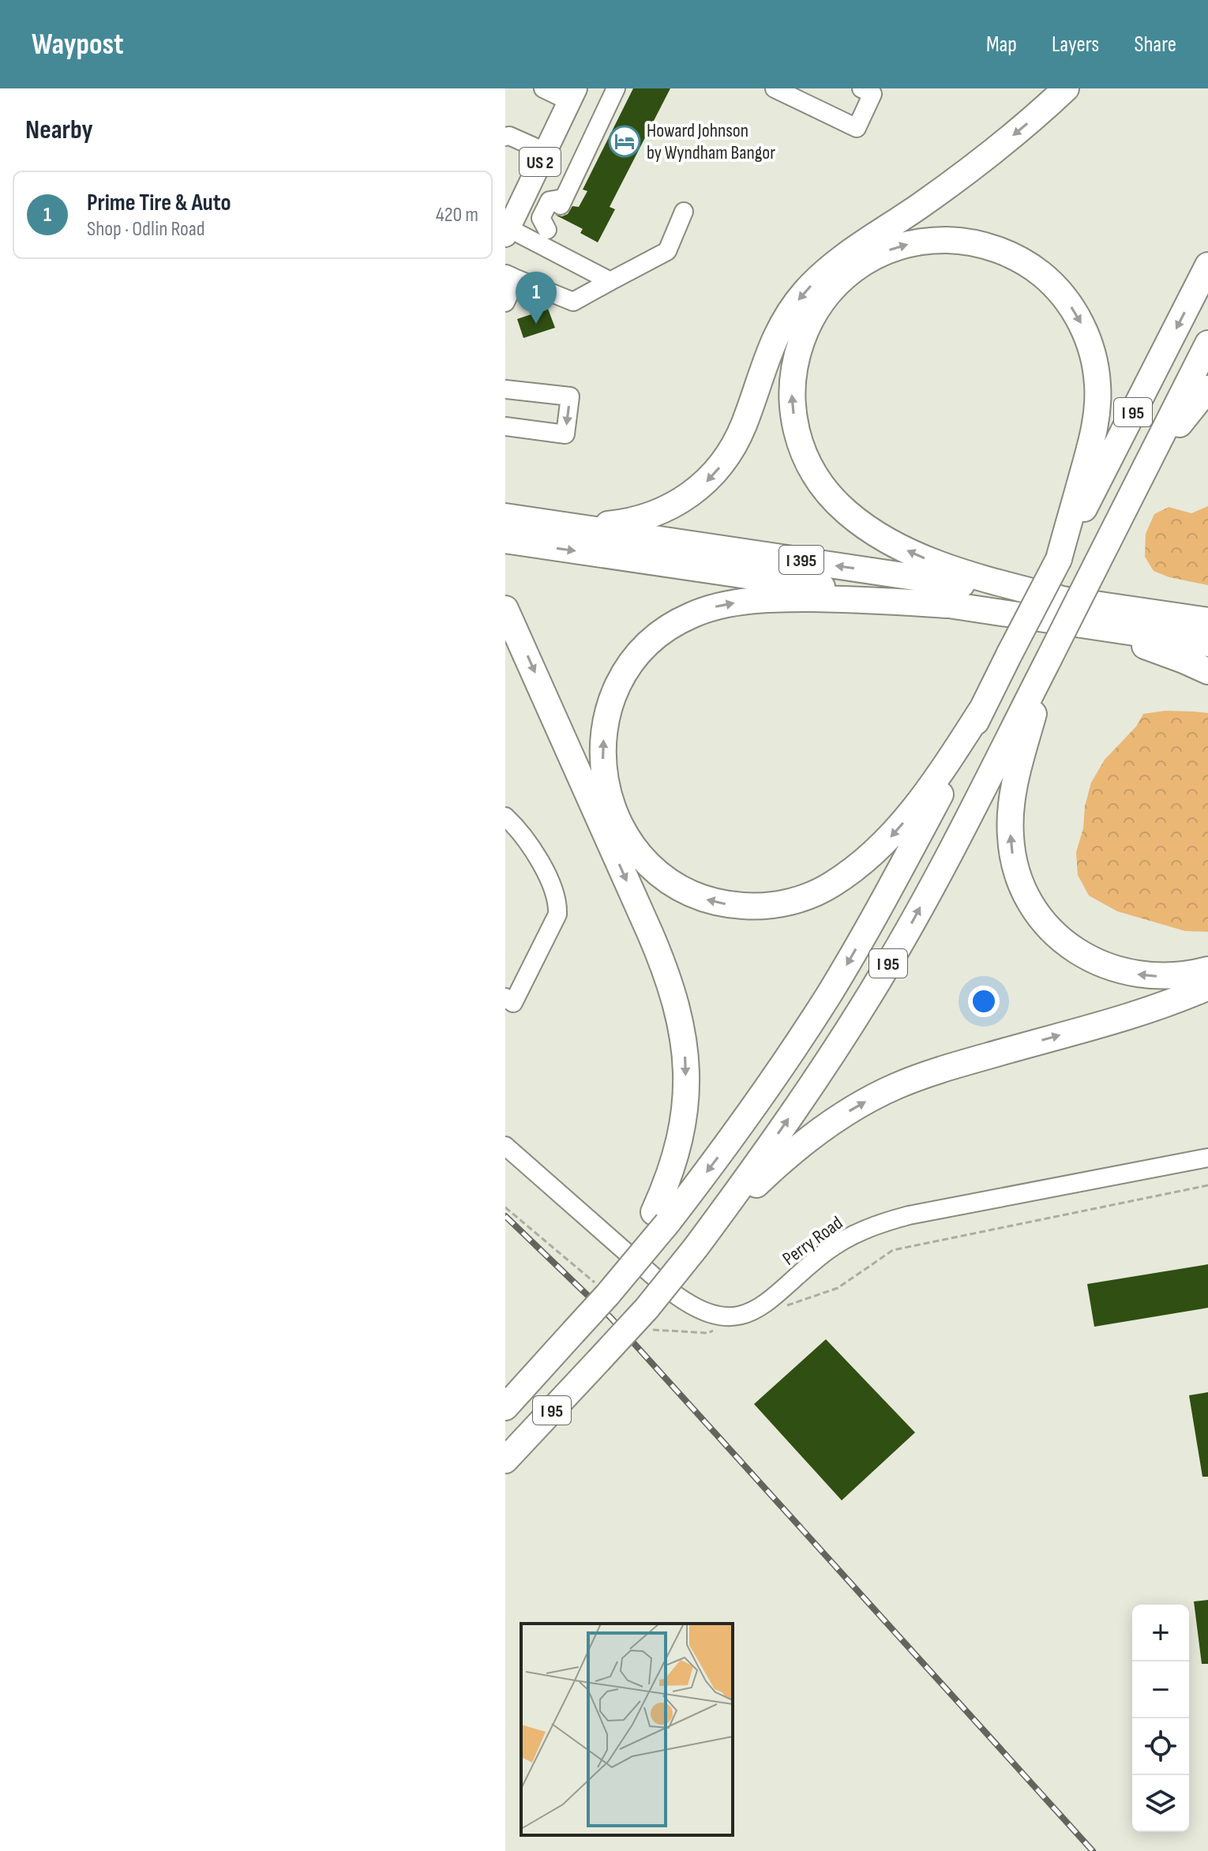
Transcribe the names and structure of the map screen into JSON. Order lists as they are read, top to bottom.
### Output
{
  "streets": {
    "highway": ["I 95", "I 395"],
    "main road": ["US 2"],
    "street": ["Perry Road"]
  },
  "places": {
    "hotel": ["Howard Johnson by Wyndham Bangor"]
  },
  "page": {
    "header": "Waypost",
    "nav": ["Map", "Layers", "Share"],
    "heading": "Nearby",
    "list": [
      {
        "mark": "1",
        "name": "Prime Tire & Auto",
        "note": "Shop · Odlin Road",
        "value": "420 m"
      }
    ],
    "pins": "1",
    "map_buttons": ["+", "−"]
  }
}
